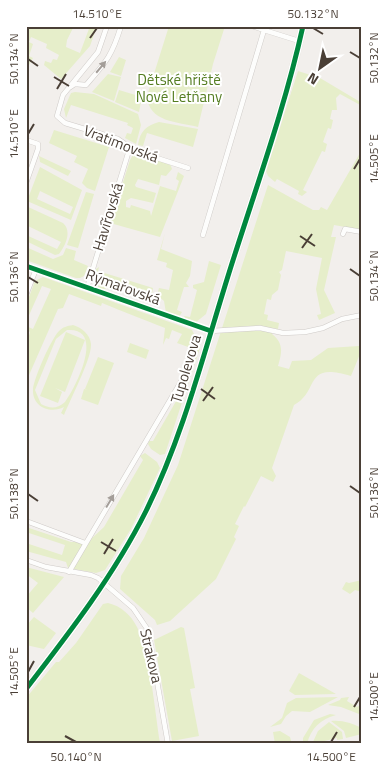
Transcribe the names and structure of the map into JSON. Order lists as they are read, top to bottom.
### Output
{
  "streets": {
    "main road": ["Tupolevova"],
    "street": [
      "Vratimovská",
      "Havířovská",
      "Rýmařovská",
      "Strakova"
    ]
  },
  "crossings": [
    ["Vratimovská", "Havířovská"],
    ["Havířovská", "Rýmařovská"],
    ["Rýmařovská", "Tupolevova"],
    ["Tupolevova", "Strakova"]
  ],
  "parks": ["Dětské hřiště Nové Letňany"],
  "north": "bottom left",
  "coordinates": [
    "14.510°E",
    "50.132°N",
    "50.134°N",
    "14.505°E",
    "50.136°N",
    "50.138°N",
    "14.500°E",
    "50.140°N"
  ]
}
